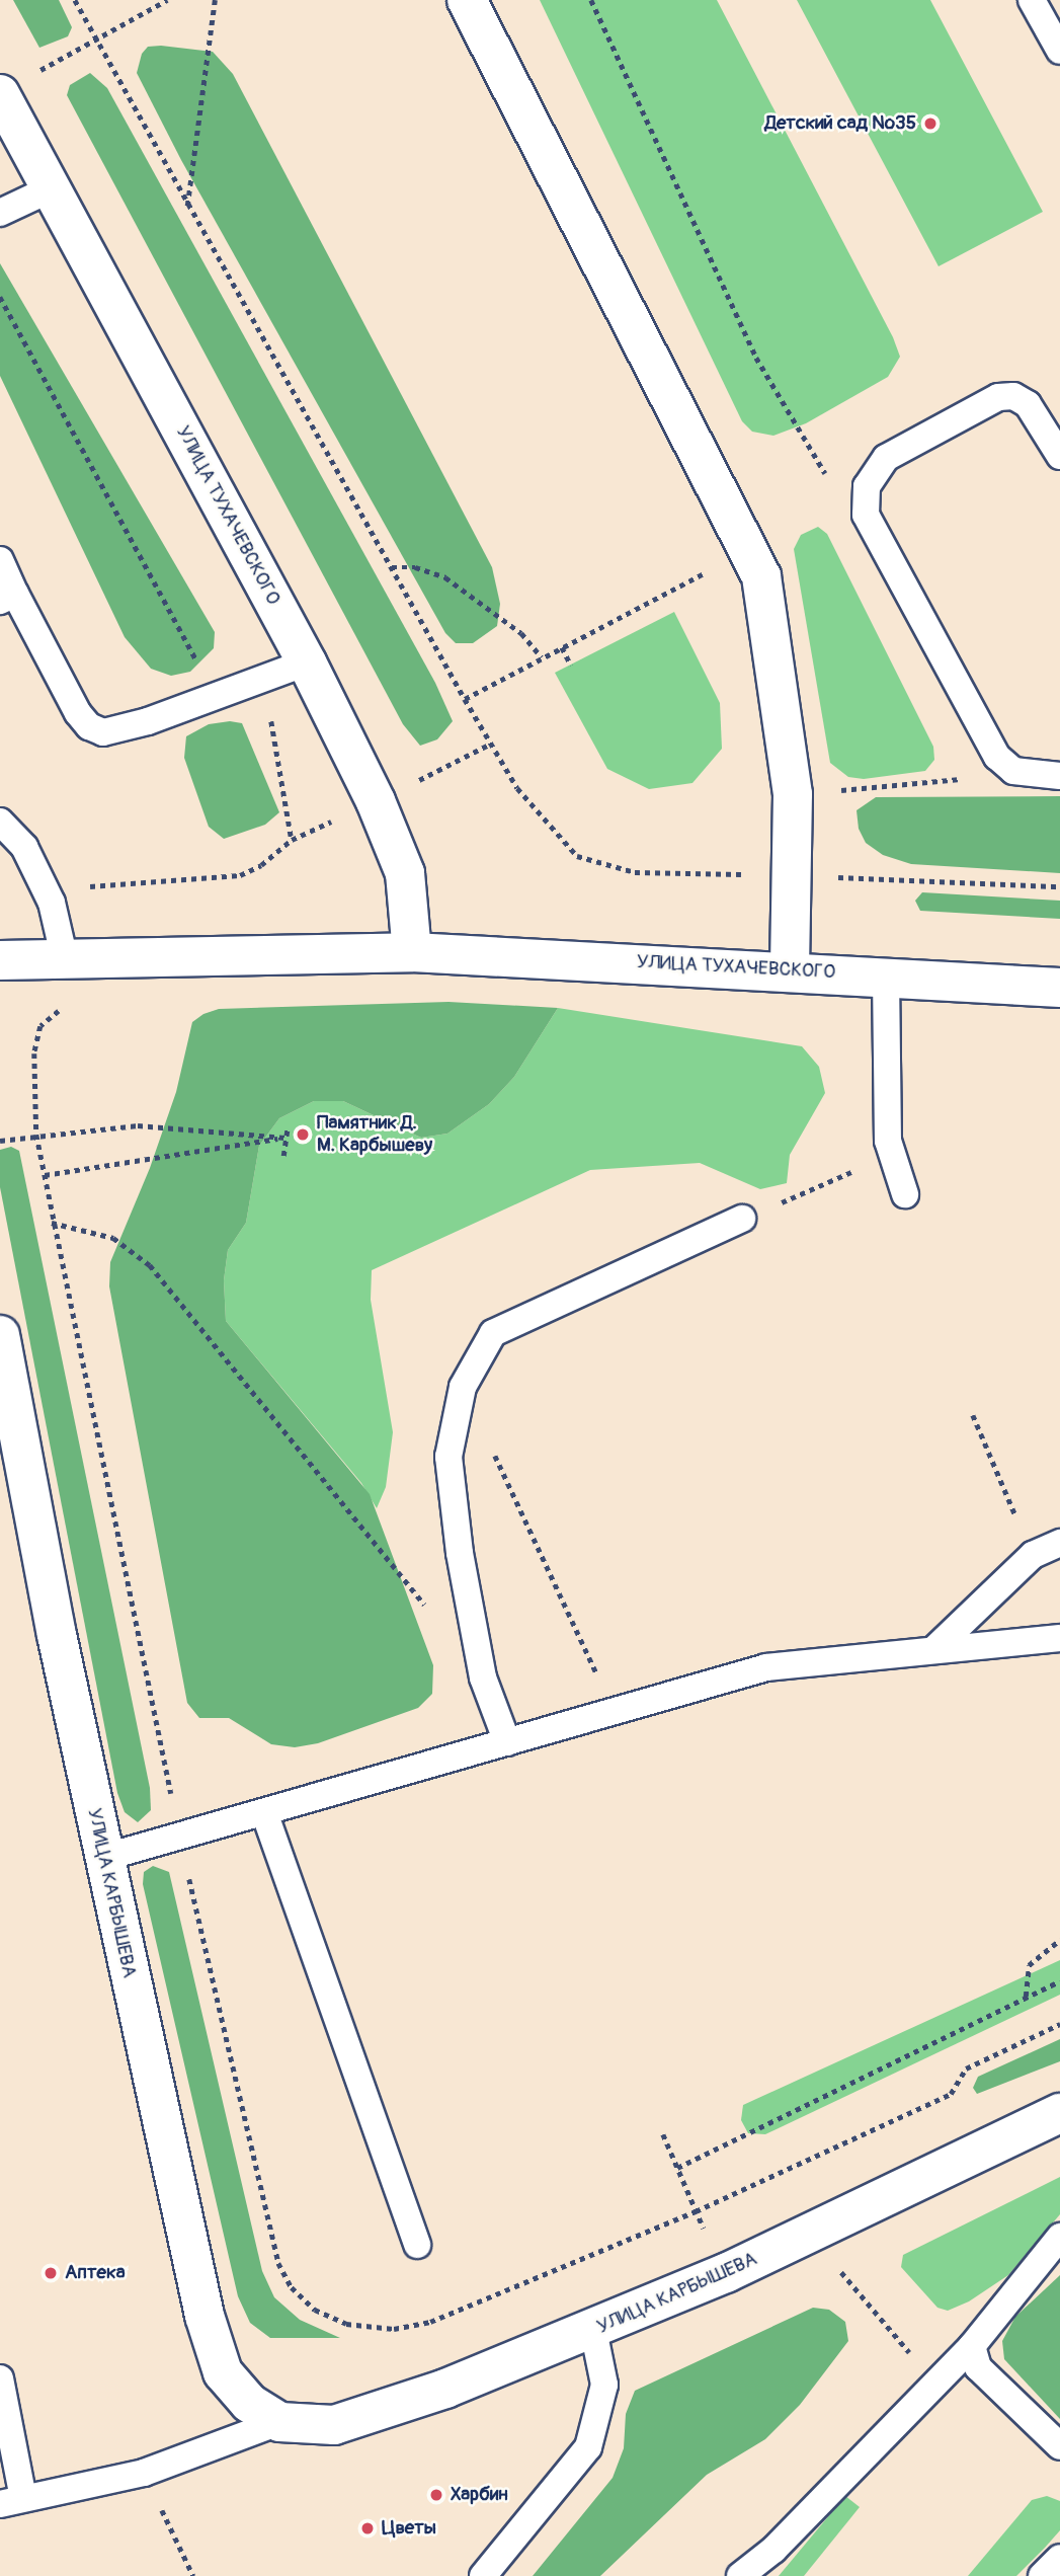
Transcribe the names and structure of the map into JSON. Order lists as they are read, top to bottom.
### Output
{
  "streets": {
    "street": ["УЛИЦА ТУХАЧЕВСКОГО", "УЛИЦА КАРБЫШЕВА"]
  },
  "places": [
    "Детский сад №35",
    "Памятник Д. М. Карбышеву",
    "Аптека",
    "Харбин",
    "Цветы"
  ]
}
